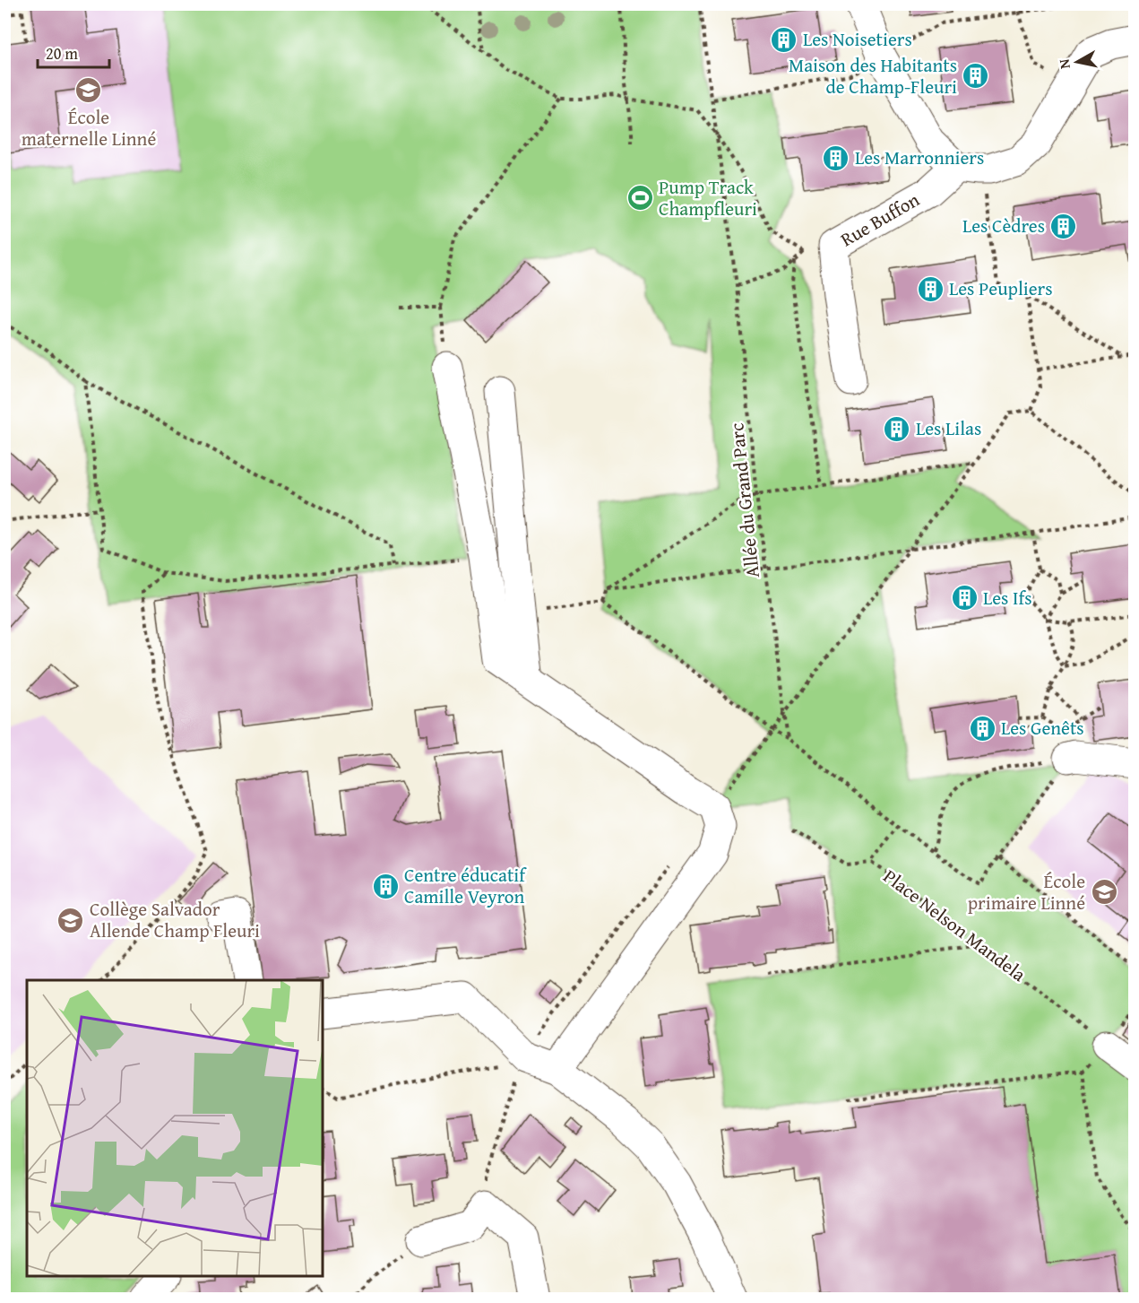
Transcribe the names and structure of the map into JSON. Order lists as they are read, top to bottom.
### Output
{
  "streets": {
    "street": ["Rue Buffon"],
    "path": ["Allée du Grand Parc", "Place Nelson Mandela"]
  },
  "places": {
    "building": [
      "Les Noisetiers",
      "Maison des Habitants de Champ-Fleuri",
      "Les Marronniers",
      "Les Cèdres",
      "Les Peupliers",
      "Les Lilas",
      "Les Ifs",
      "Les Genêts",
      "Centre éducatif Camille Veyron"
    ],
    "school or university": ["École maternelle Linné", "École primaire Linné", "Collège Salvador Allende Champ Fleuri"],
    "sports": ["Pump Track Champfleuri"]
  },
  "scale_bar": "20 m",
  "north": "left"
}
